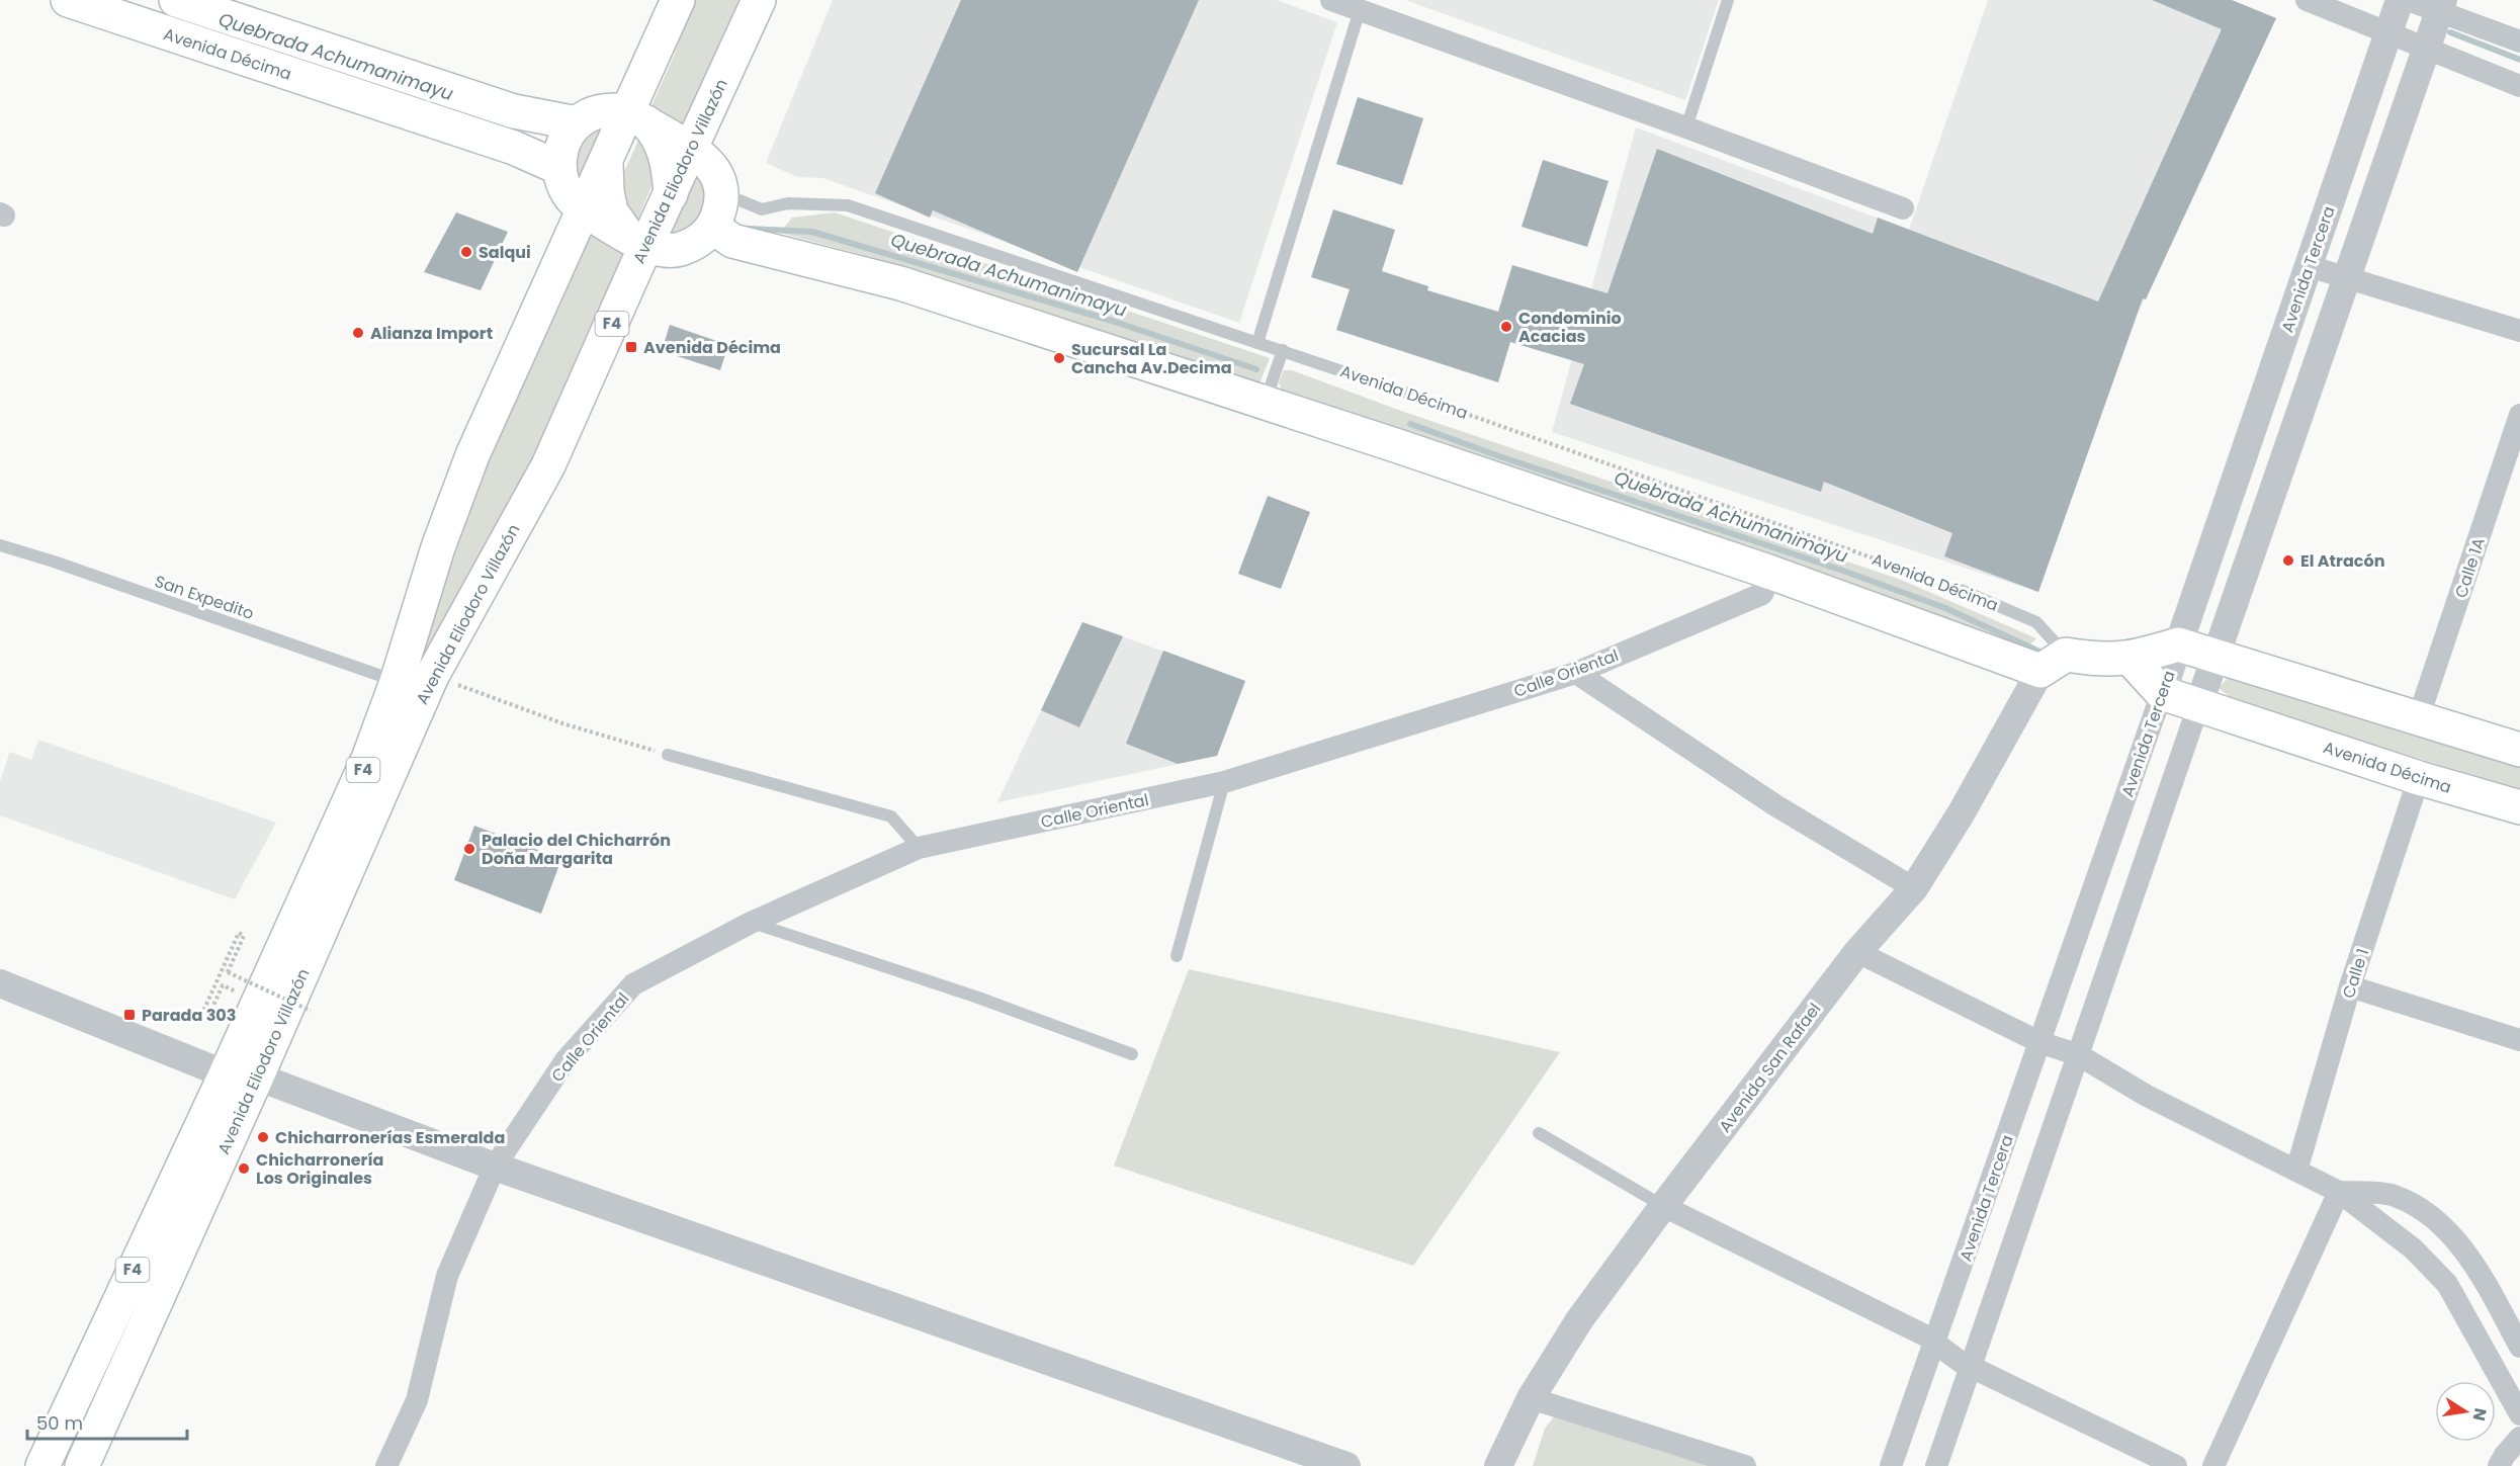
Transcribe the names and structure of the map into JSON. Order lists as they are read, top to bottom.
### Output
{
  "streets": {
    "main road": ["Avenida Décima", "Avenida Eliodoro Villazón", "F4"],
    "street": [
      "Avenida Tercera",
      "Calle 1A",
      "Calle Oriental",
      "Calle 1",
      "Avenida San Rafael"
    ],
    "lane": ["San Expedito"]
  },
  "crossings": [
    ["Avenida Décima", "Avenida Tercera"],
    ["Avenida Décima", "Calle 1"],
    ["Avenida Décima", "Avenida San Rafael"],
    ["Avenida Eliodoro Villazón", "San Expedito"]
  ],
  "water": ["Quebrada Achumanimayu"],
  "places": {
    "other": [
      "Salqui",
      "Condominio Acacias",
      "Alianza Import",
      "Sucursal La Cancha Av.Decima",
      "El Atracón",
      "Palacio del Chicharrón Doña Margarita",
      "Chicharronerías Esmeralda",
      "Chicharronería Los Originales"
    ],
    "transit": ["Avenida Décima", "Parada 303"]
  },
  "scale_bar": "50 m",
  "north": "right"
}
